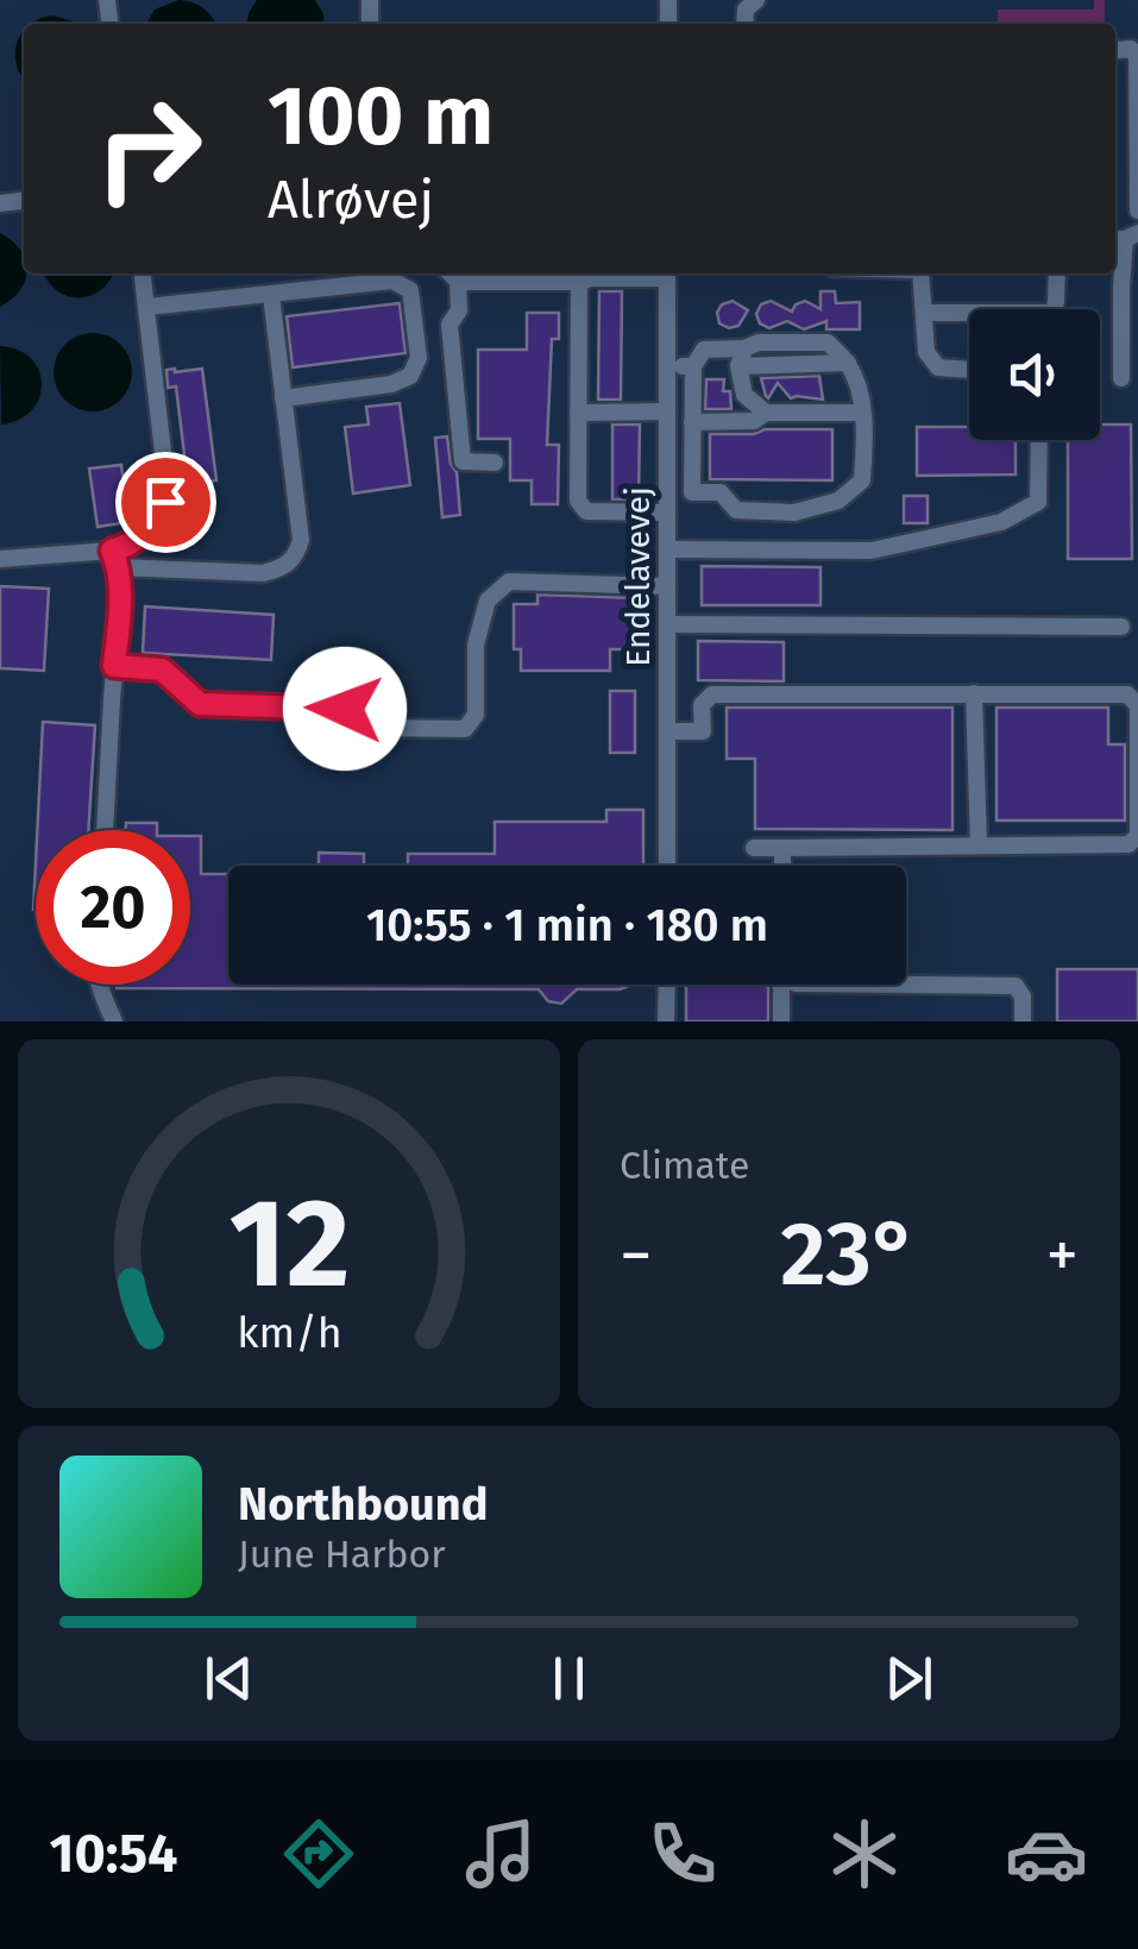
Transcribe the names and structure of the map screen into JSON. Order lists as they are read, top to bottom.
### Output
{
  "streets": {
    "street": ["Endelavevej"]
  },
  "page": {
    "turn": ["100 m", "Alrøvej"],
    "limit": "20",
    "trip": "10:55 · 1 min · 180 m",
    "tile": "Climate",
    "heat": ["−", "23°", "+"],
    "song": ["Northbound", "June Harbor"],
    "tabs": "10:54",
    "gauge": ["12", "km/h"]
  }
}
